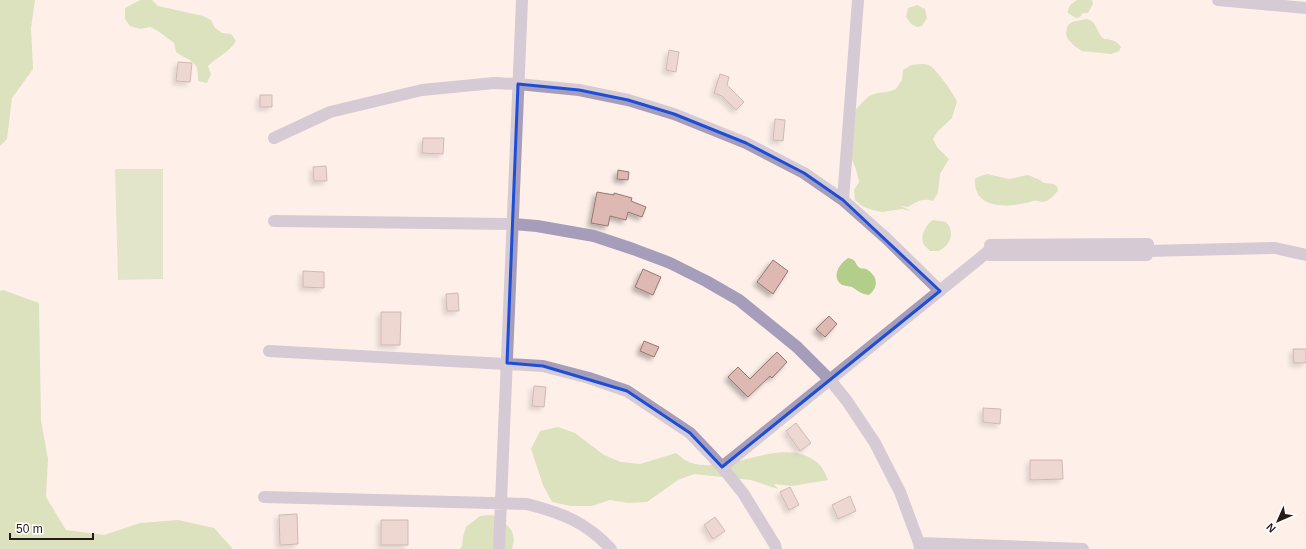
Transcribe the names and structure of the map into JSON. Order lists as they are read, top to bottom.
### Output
{
  "scale_bar": "50 m",
  "north": "bottom left"
}
